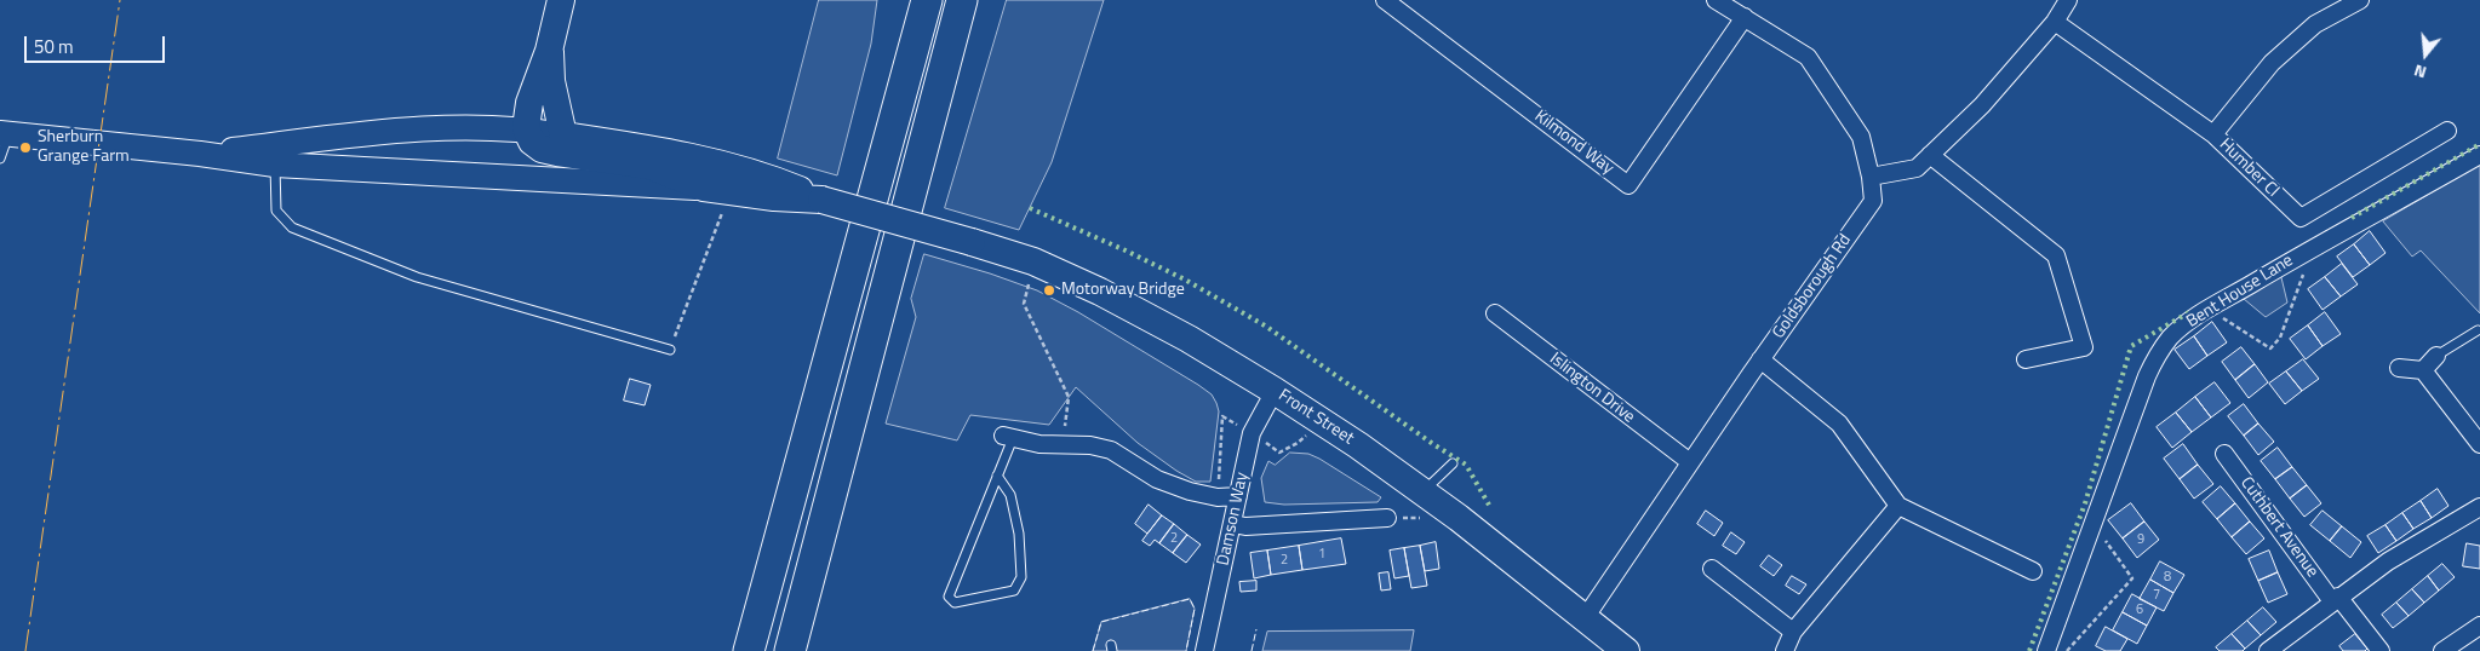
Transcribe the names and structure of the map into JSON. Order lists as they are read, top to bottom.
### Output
{
  "streets": {
    "main road": ["Front Street"],
    "street": [
      "Kilmond Way",
      "Humber Cl",
      "Goldsborough Rd",
      "Bent House Lane",
      "Islington Drive",
      "Damson Way",
      "Cuthbert Avenue"
    ]
  },
  "crossings": [
    ["Kilmond Way", "Goldsborough Rd"],
    ["Goldsborough Rd", "Islington Drive"],
    ["Goldsborough Rd", "Front Street"],
    ["Front Street", "Damson Way"]
  ],
  "places": ["Sherburn Grange Farm", "Motorway Bridge"],
  "house_numbers": [
    "2",
    "9",
    "1",
    "2",
    "8",
    "7",
    "6"
  ],
  "scale_bar": "50 m",
  "north": "bottom"
}
